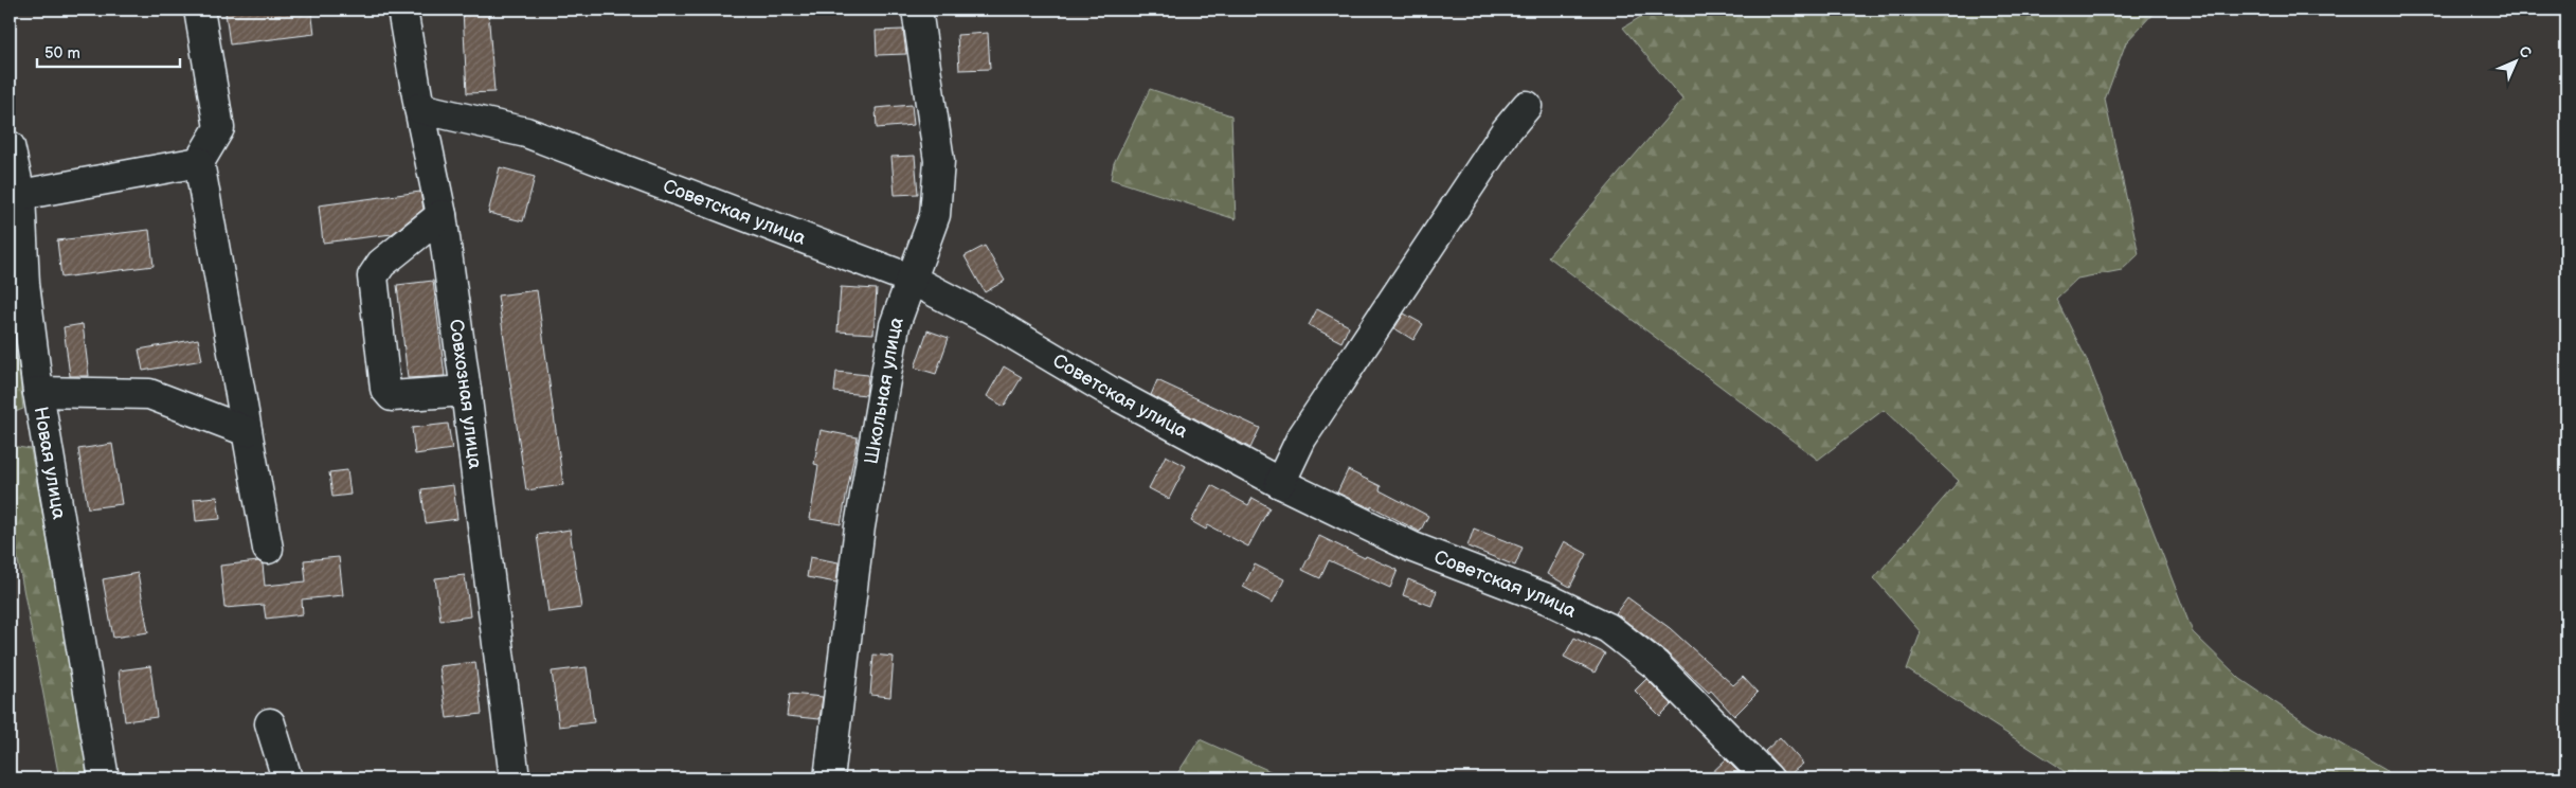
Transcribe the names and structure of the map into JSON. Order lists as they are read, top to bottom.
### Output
{
  "streets": {
    "street": [
      "Советская улица",
      "Школьная улица",
      "Совхозная улица",
      "Новая улица"
    ]
  },
  "crossings": [
    ["Советская улица", "Школьная улица"],
    ["Советская улица", "Совхозная улица"]
  ],
  "scale_bar": "50 m",
  "north": "top right"
}
